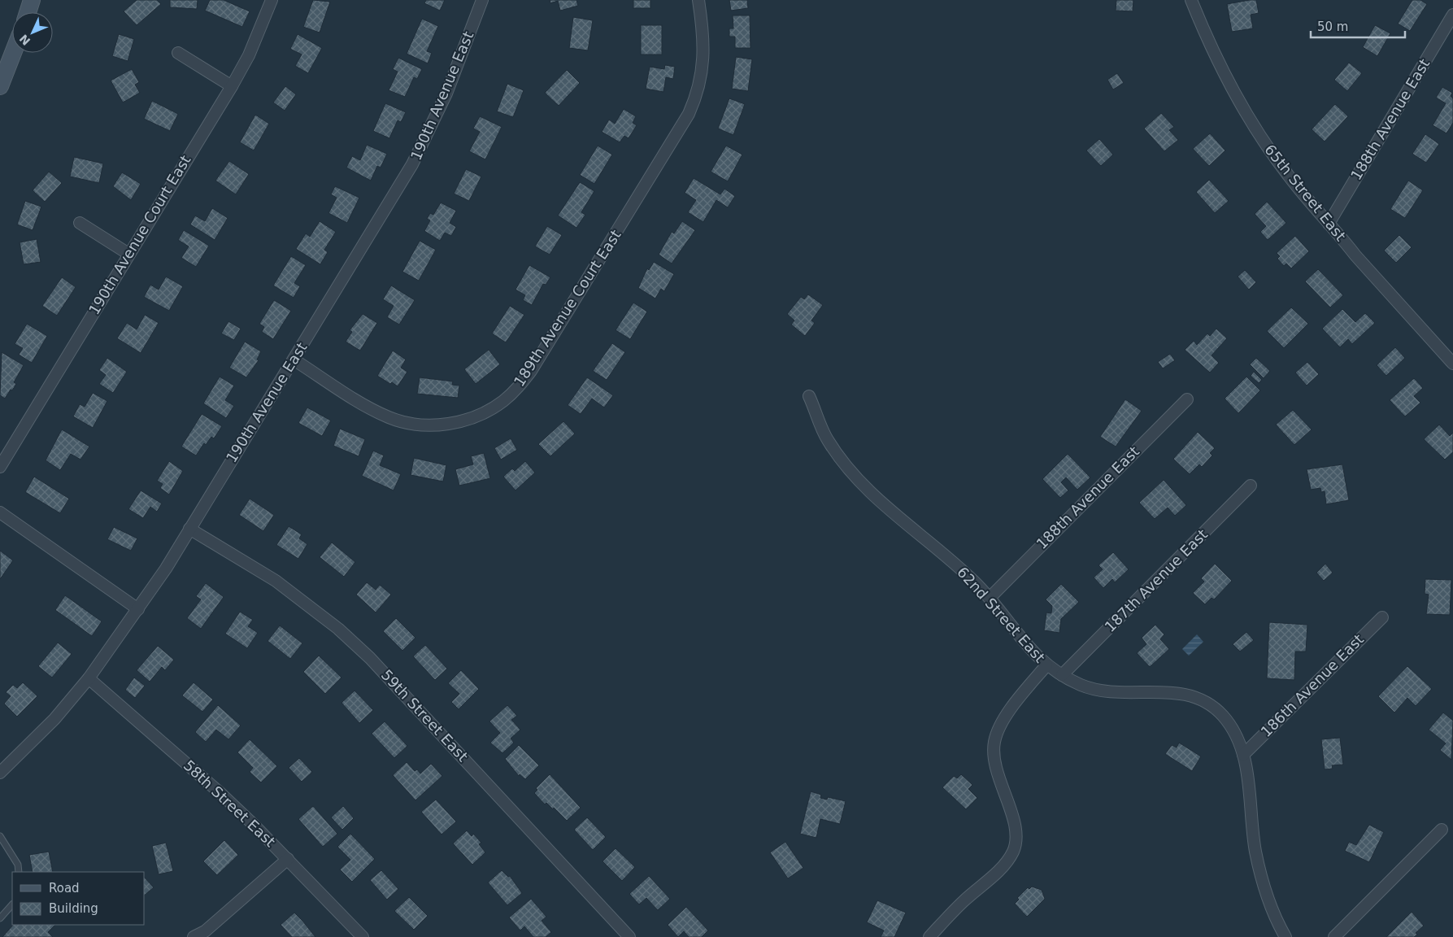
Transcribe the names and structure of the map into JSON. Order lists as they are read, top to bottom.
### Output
{
  "streets": {
    "street": [
      "190th Avenue East",
      "188th Avenue East",
      "65th Street East",
      "190th Avenue Court East",
      "189th Avenue Court East",
      "187th Avenue East",
      "62nd Street East",
      "186th Avenue East",
      "59th Street East",
      "58th Street East"
    ]
  },
  "crossings": [
    ["190th Avenue East", "189th Avenue Court East"],
    ["190th Avenue East", "59th Street East"],
    ["190th Avenue East", "58th Street East"],
    ["188th Avenue East", "65th Street East"],
    ["188th Avenue East", "62nd Street East"],
    ["187th Avenue East", "62nd Street East"],
    ["62nd Street East", "186th Avenue East"]
  ],
  "legend": ["Road", "Building"],
  "scale_bar": "50 m",
  "north": "bottom left"
}
